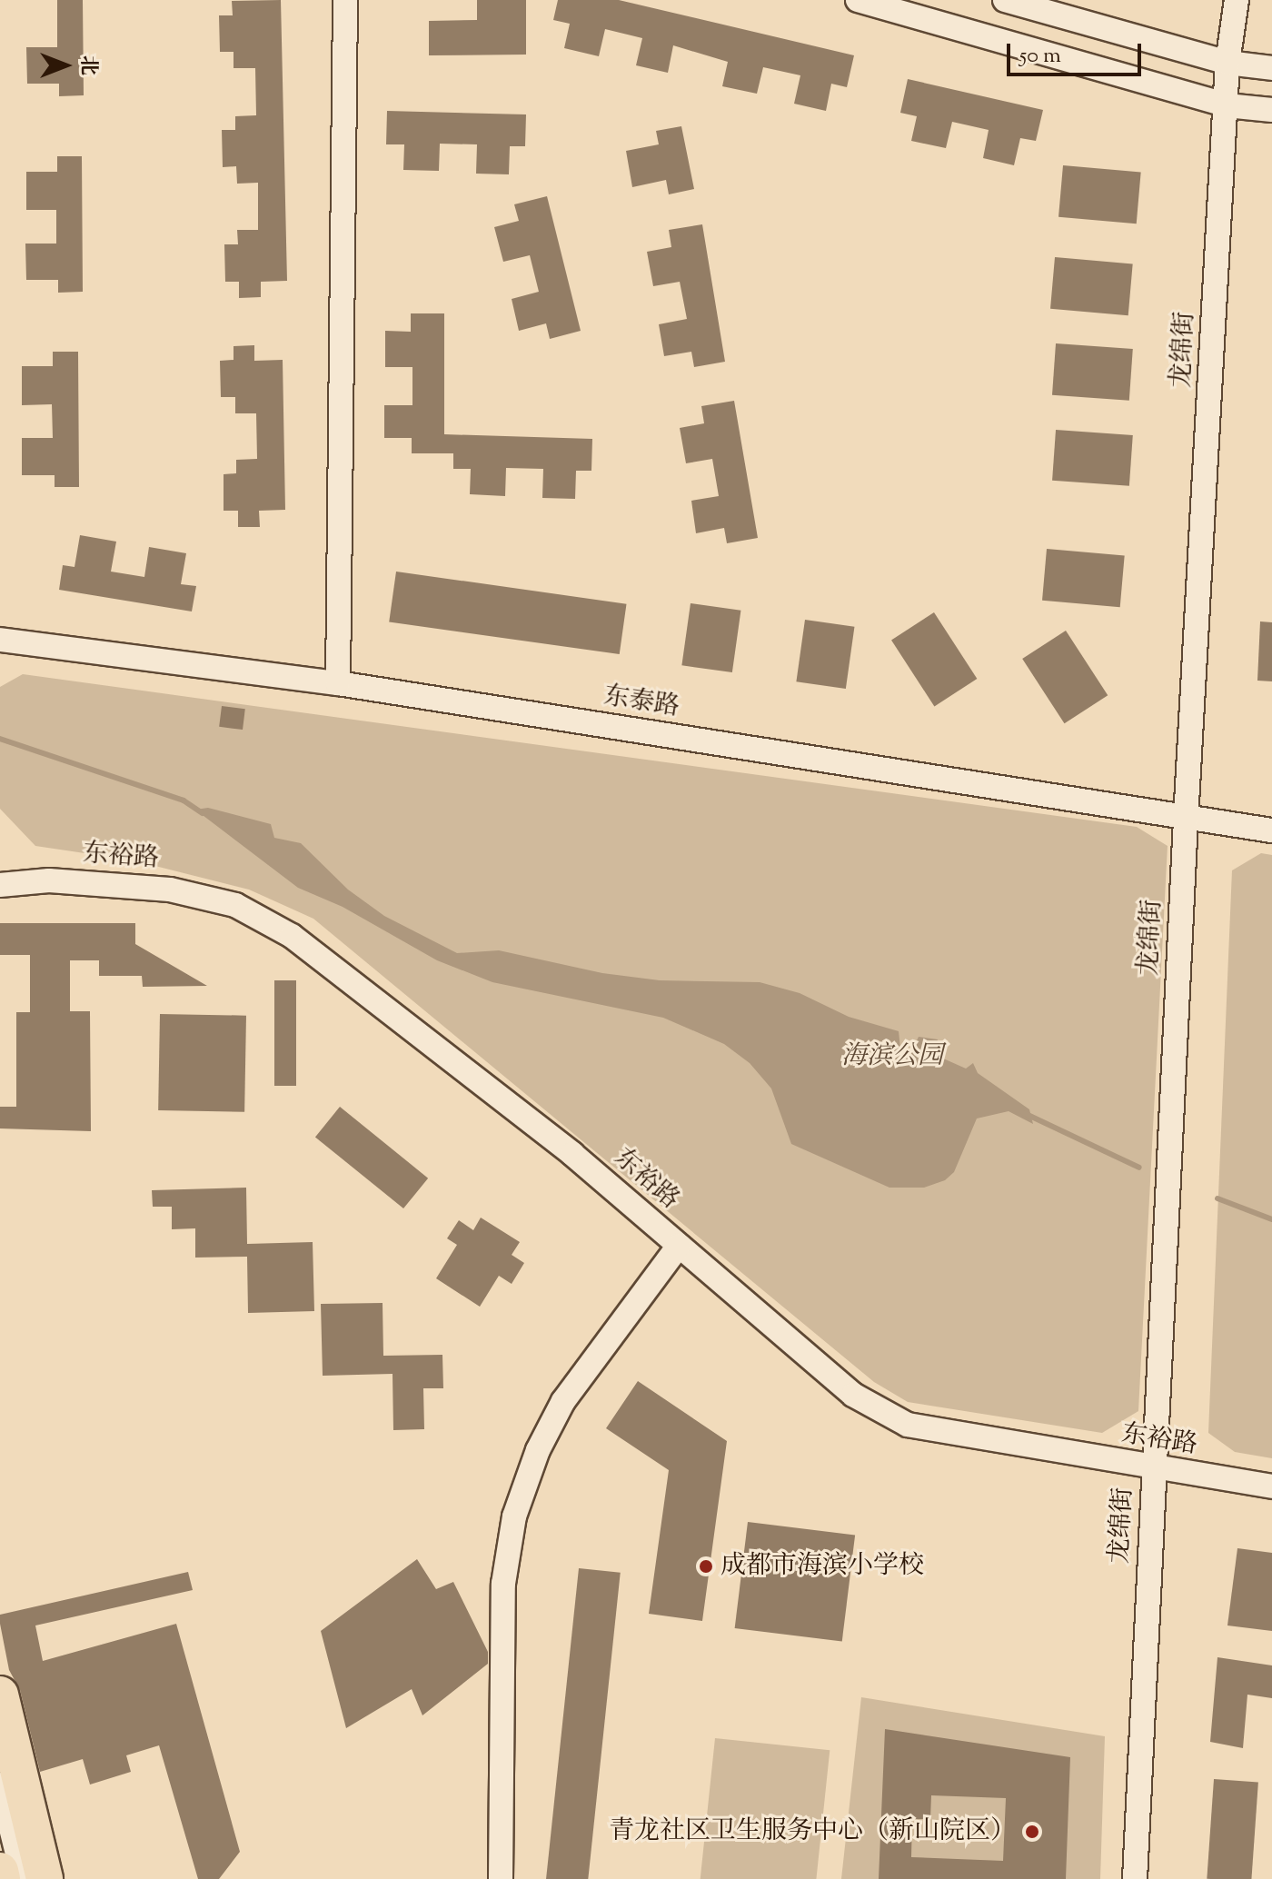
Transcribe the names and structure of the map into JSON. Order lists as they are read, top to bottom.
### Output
{
  "streets": {
    "street": ["龙绵街", "东泰路", "东裕路"]
  },
  "crossings": [
    ["龙绵街", "东泰路"],
    ["龙绵街", "东裕路"]
  ],
  "parks": ["海滨公园"],
  "places": ["成都市海滨小学校", "青龙社区卫生服务中心（新山院区）"],
  "scale_bar": "50 m",
  "north": "right"
}
